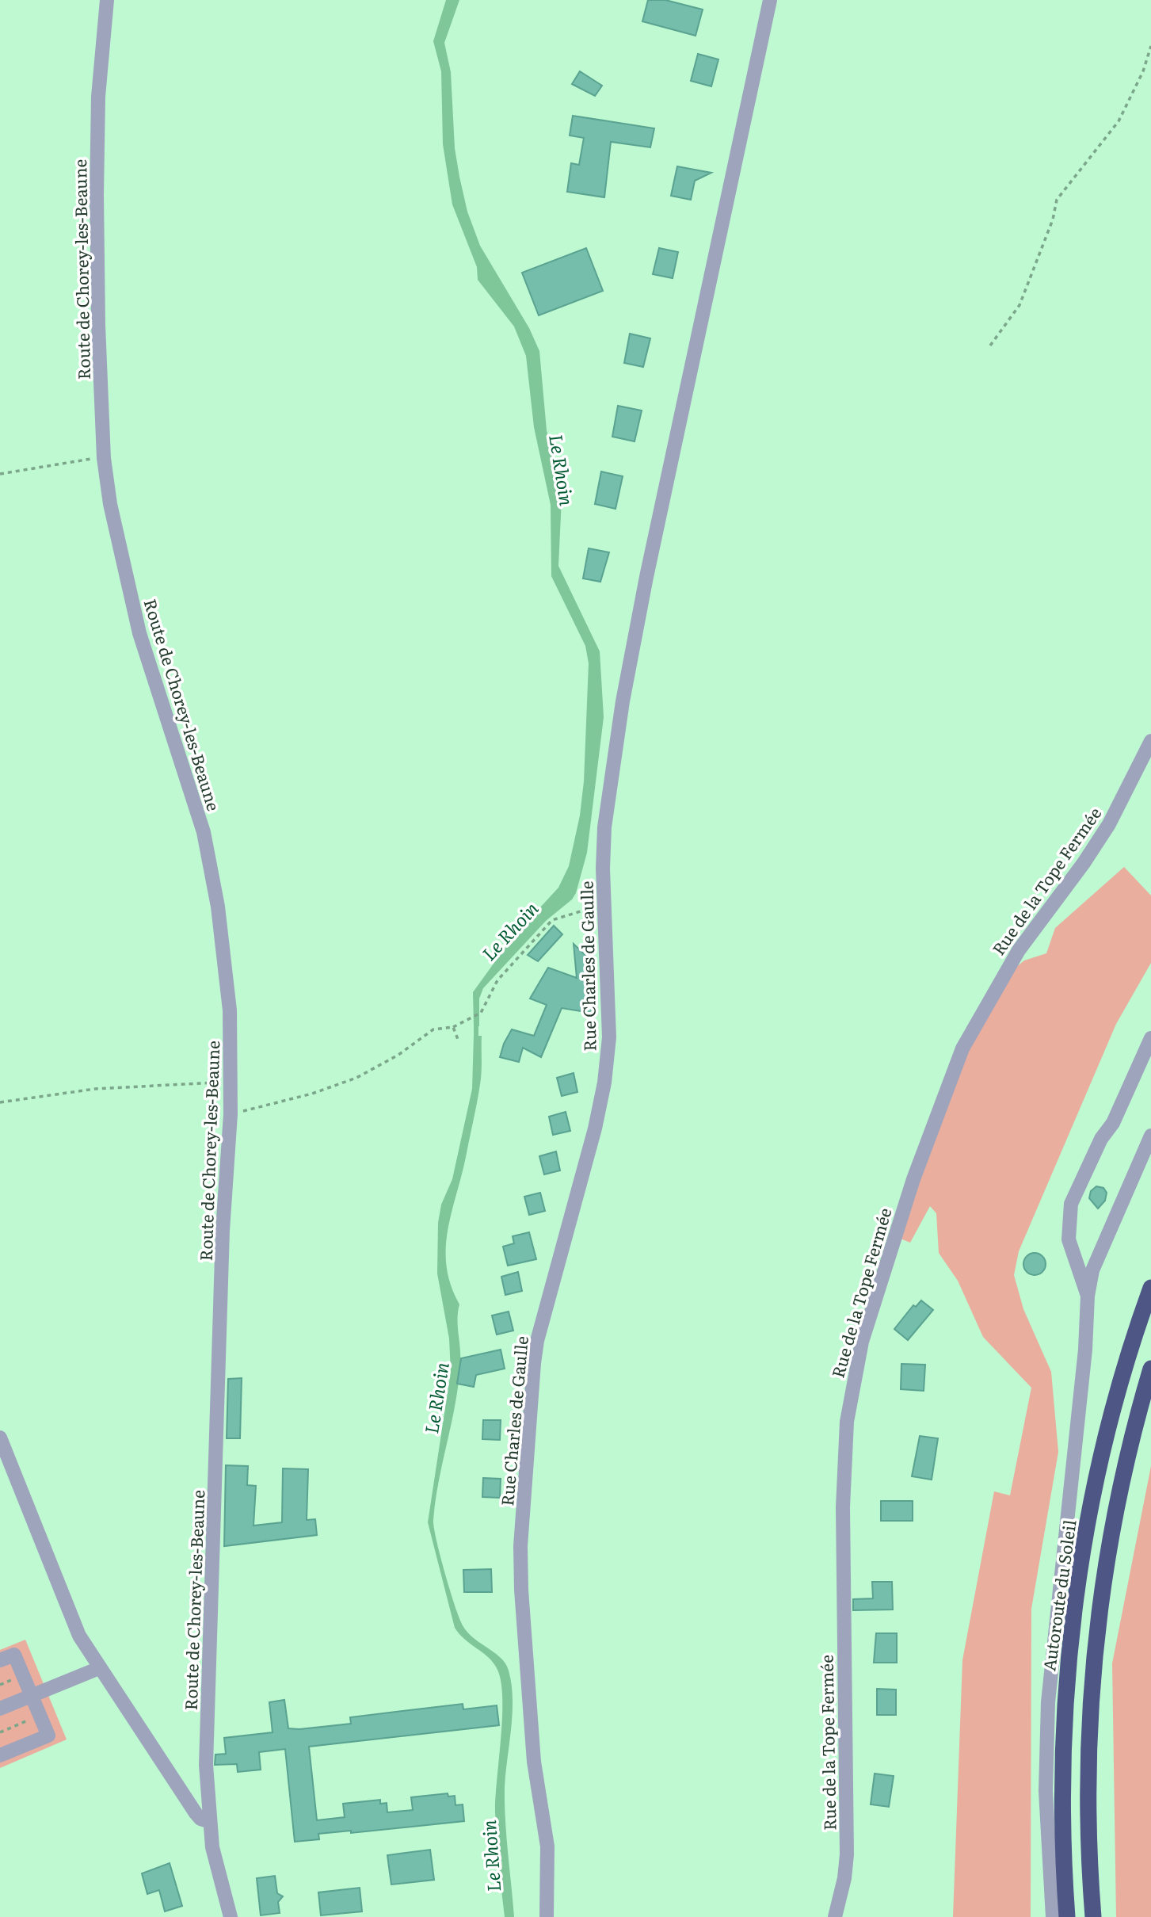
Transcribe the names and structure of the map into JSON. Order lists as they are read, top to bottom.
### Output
{
  "streets": {
    "highway": ["Autoroute du Soleil"],
    "street": ["Route de Chorey-les-Beaune", "Rue de la Tope Fermée", "Rue Charles de Gaulle"]
  },
  "water": ["Le Rhoin"]
}
